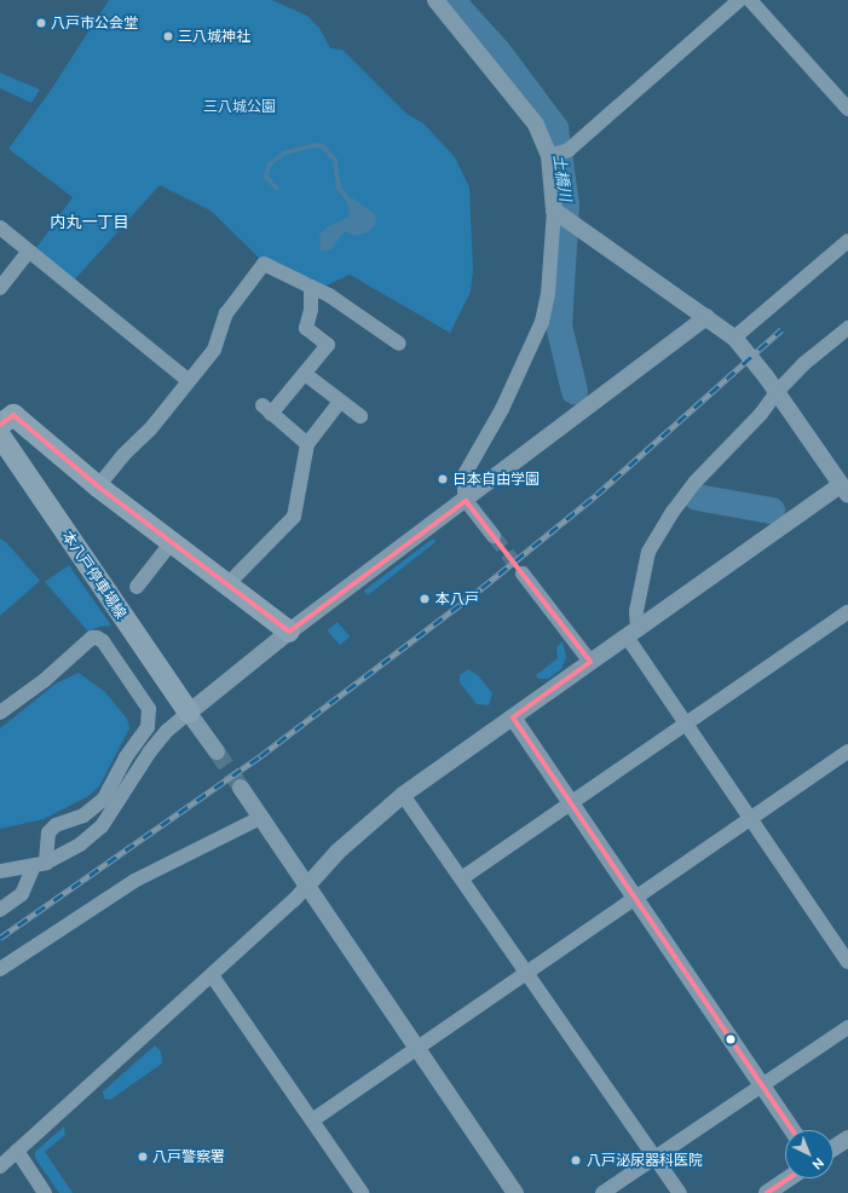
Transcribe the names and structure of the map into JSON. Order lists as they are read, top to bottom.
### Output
{
  "streets": {
    "main road": ["本八戸停車場線"]
  },
  "districts": ["内丸一丁目"],
  "water": ["土橋川"],
  "parks": ["三八城公園"],
  "places": [
    "八戸市公会堂",
    "三八城神社",
    "日本自由学園",
    "本八戸",
    "八戸警察署",
    "八戸泌尿器科医院"
  ],
  "north": "bottom right"
}
